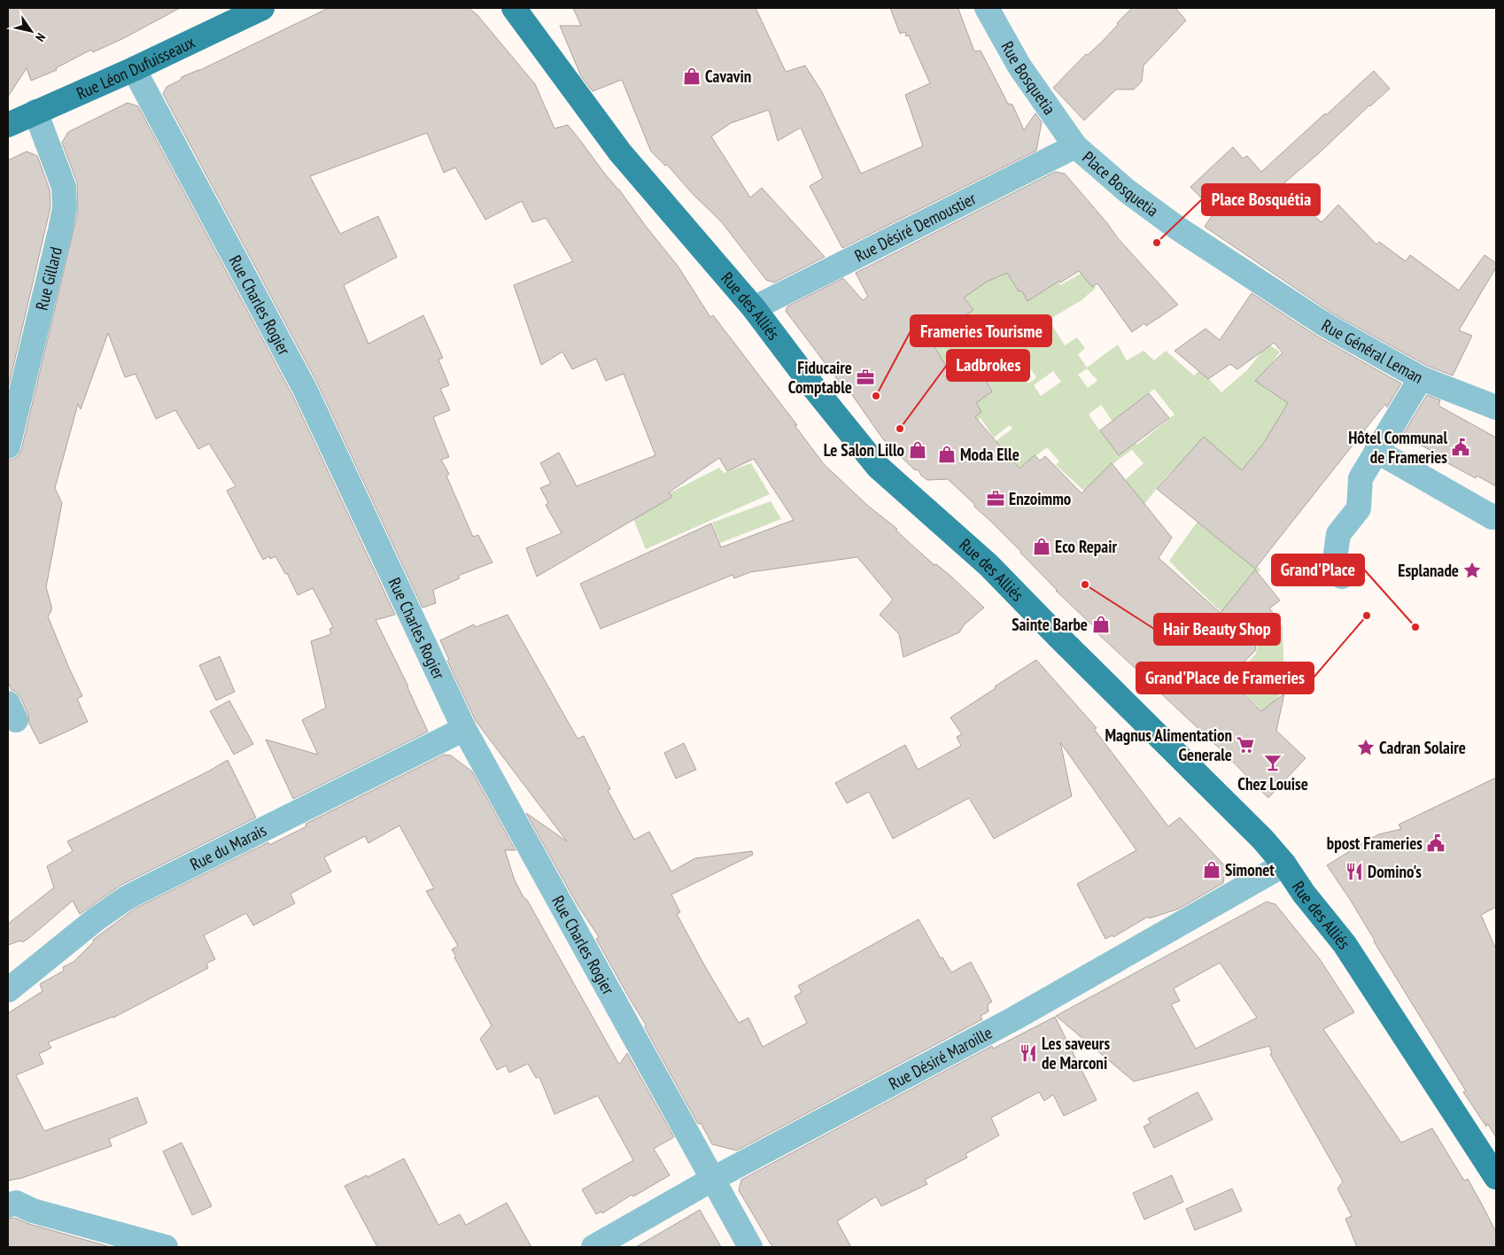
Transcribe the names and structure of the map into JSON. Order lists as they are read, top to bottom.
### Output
{
  "streets": {
    "main road": ["Rue Léon Dufuisseaux", "Rue des Alliés"],
    "street": [
      "Rue Bosquetia",
      "Place Bosquetia",
      "Rue Désiré Demoustier",
      "Rue Gillard",
      "Rue Charles Rogier",
      "Rue Général Leman",
      "Rue du Marais",
      "Rue Désiré Maroille"
    ]
  },
  "crossings": [
    ["Rue Léon Dufuisseaux", "Rue Gillard"],
    ["Rue Léon Dufuisseaux", "Rue Charles Rogier"],
    ["Rue Bosquetia", "Place Bosquetia"],
    ["Rue Bosquetia", "Rue Désiré Demoustier"],
    ["Place Bosquetia", "Rue Désiré Demoustier"],
    ["Place Bosquetia", "Rue Général Leman"],
    ["Rue Désiré Demoustier", "Rue des Alliés"],
    ["Rue Charles Rogier", "Rue du Marais"],
    ["Rue Charles Rogier", "Rue Désiré Maroille"],
    ["Rue des Alliés", "Rue Désiré Maroille"]
  ],
  "places": {
    "shop": [
      "Cavavin",
      "Le Salon Lillo",
      "Moda Elle",
      "Eco Repair",
      "Sainte Barbe",
      "Simonet"
    ],
    "other": [
      "Place Bosquétia",
      "Frameries Tourisme",
      "Ladbrokes",
      "Hair Beauty Shop",
      "Grand'Place de Frameries",
      "Grand'Place"
    ],
    "office": ["Fiducaire Comptable", "Enzoimmo"],
    "public building": ["Hôtel Communal de Frameries", "bpost Frameries"],
    "place": ["Esplanade", "Cadran Solaire"],
    "supermarket": ["Magnus Alimentation Generale"],
    "bar": ["Chez Louise"],
    "restaurant": ["Domino's", "Les saveurs de Marconi"]
  },
  "north": "bottom right"
}
